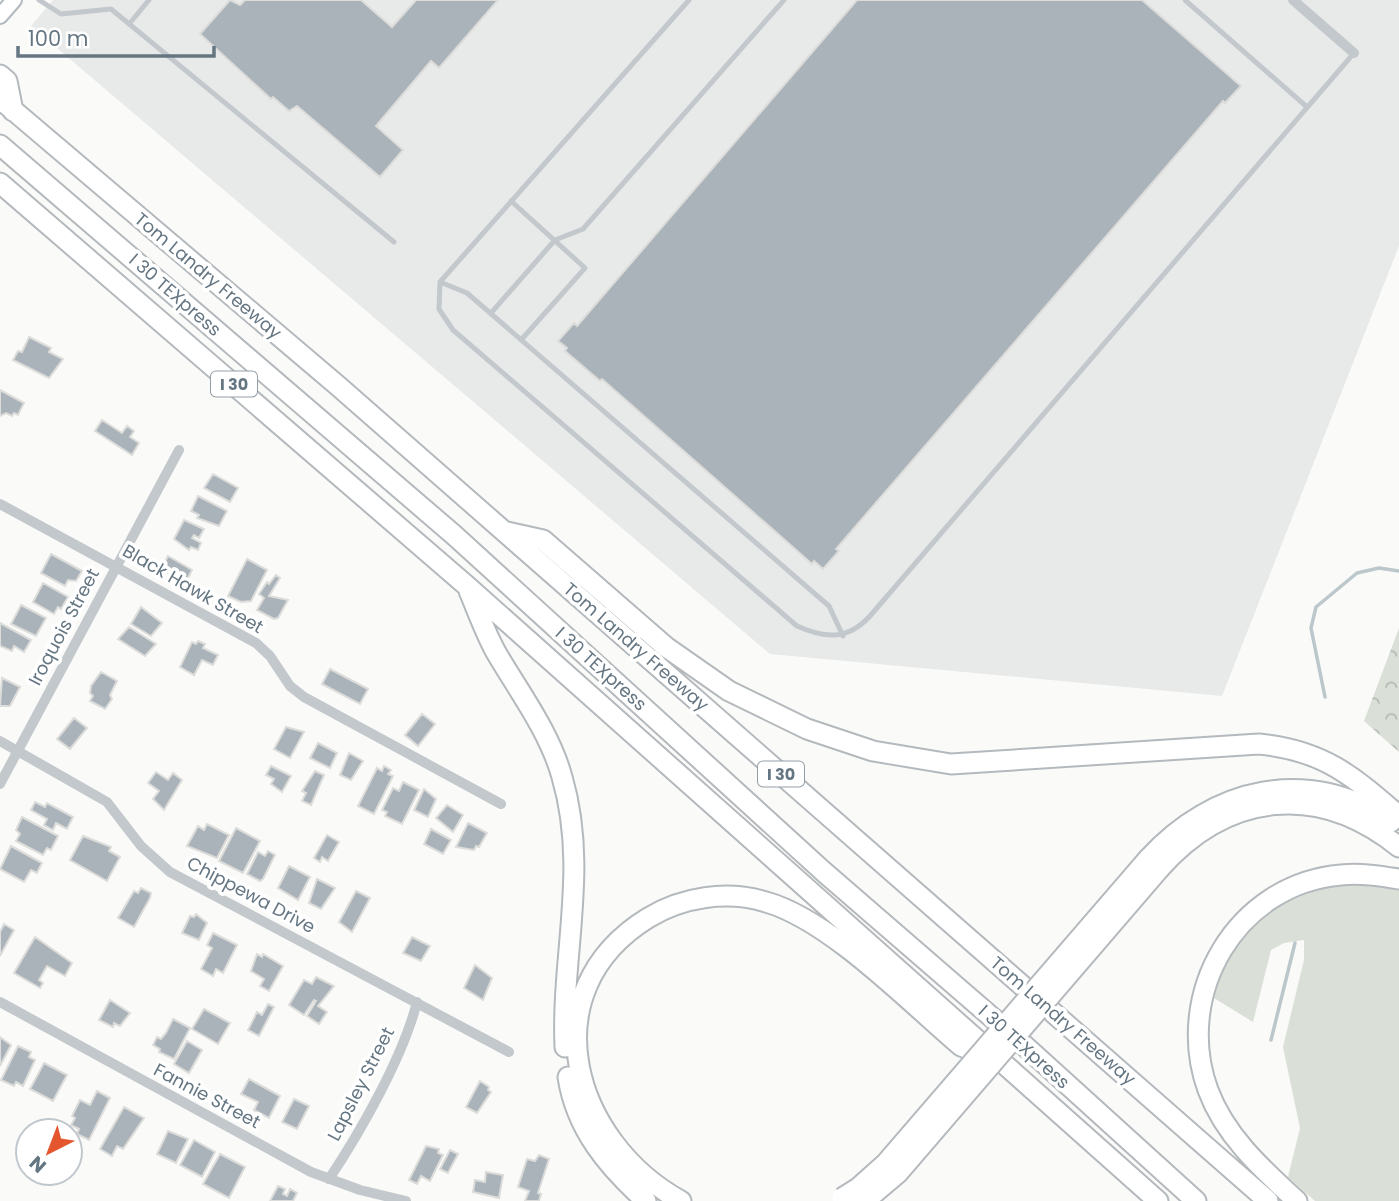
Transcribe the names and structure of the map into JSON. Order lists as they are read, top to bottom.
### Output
{
  "streets": {
    "highway": ["Tom Landry Freeway", "I 30 TEXpress", "I 30"],
    "street": [
      "Black Hawk Street",
      "Iroquois Street",
      "Chippewa Drive",
      "Lapsley Street",
      "Fannie Street"
    ]
  },
  "crossings": [
    ["Black Hawk Street", "Iroquois Street"],
    ["Iroquois Street", "Chippewa Drive"],
    ["Chippewa Drive", "Lapsley Street"],
    ["Lapsley Street", "Fannie Street"]
  ],
  "scale_bar": "100 m",
  "north": "bottom left"
}
